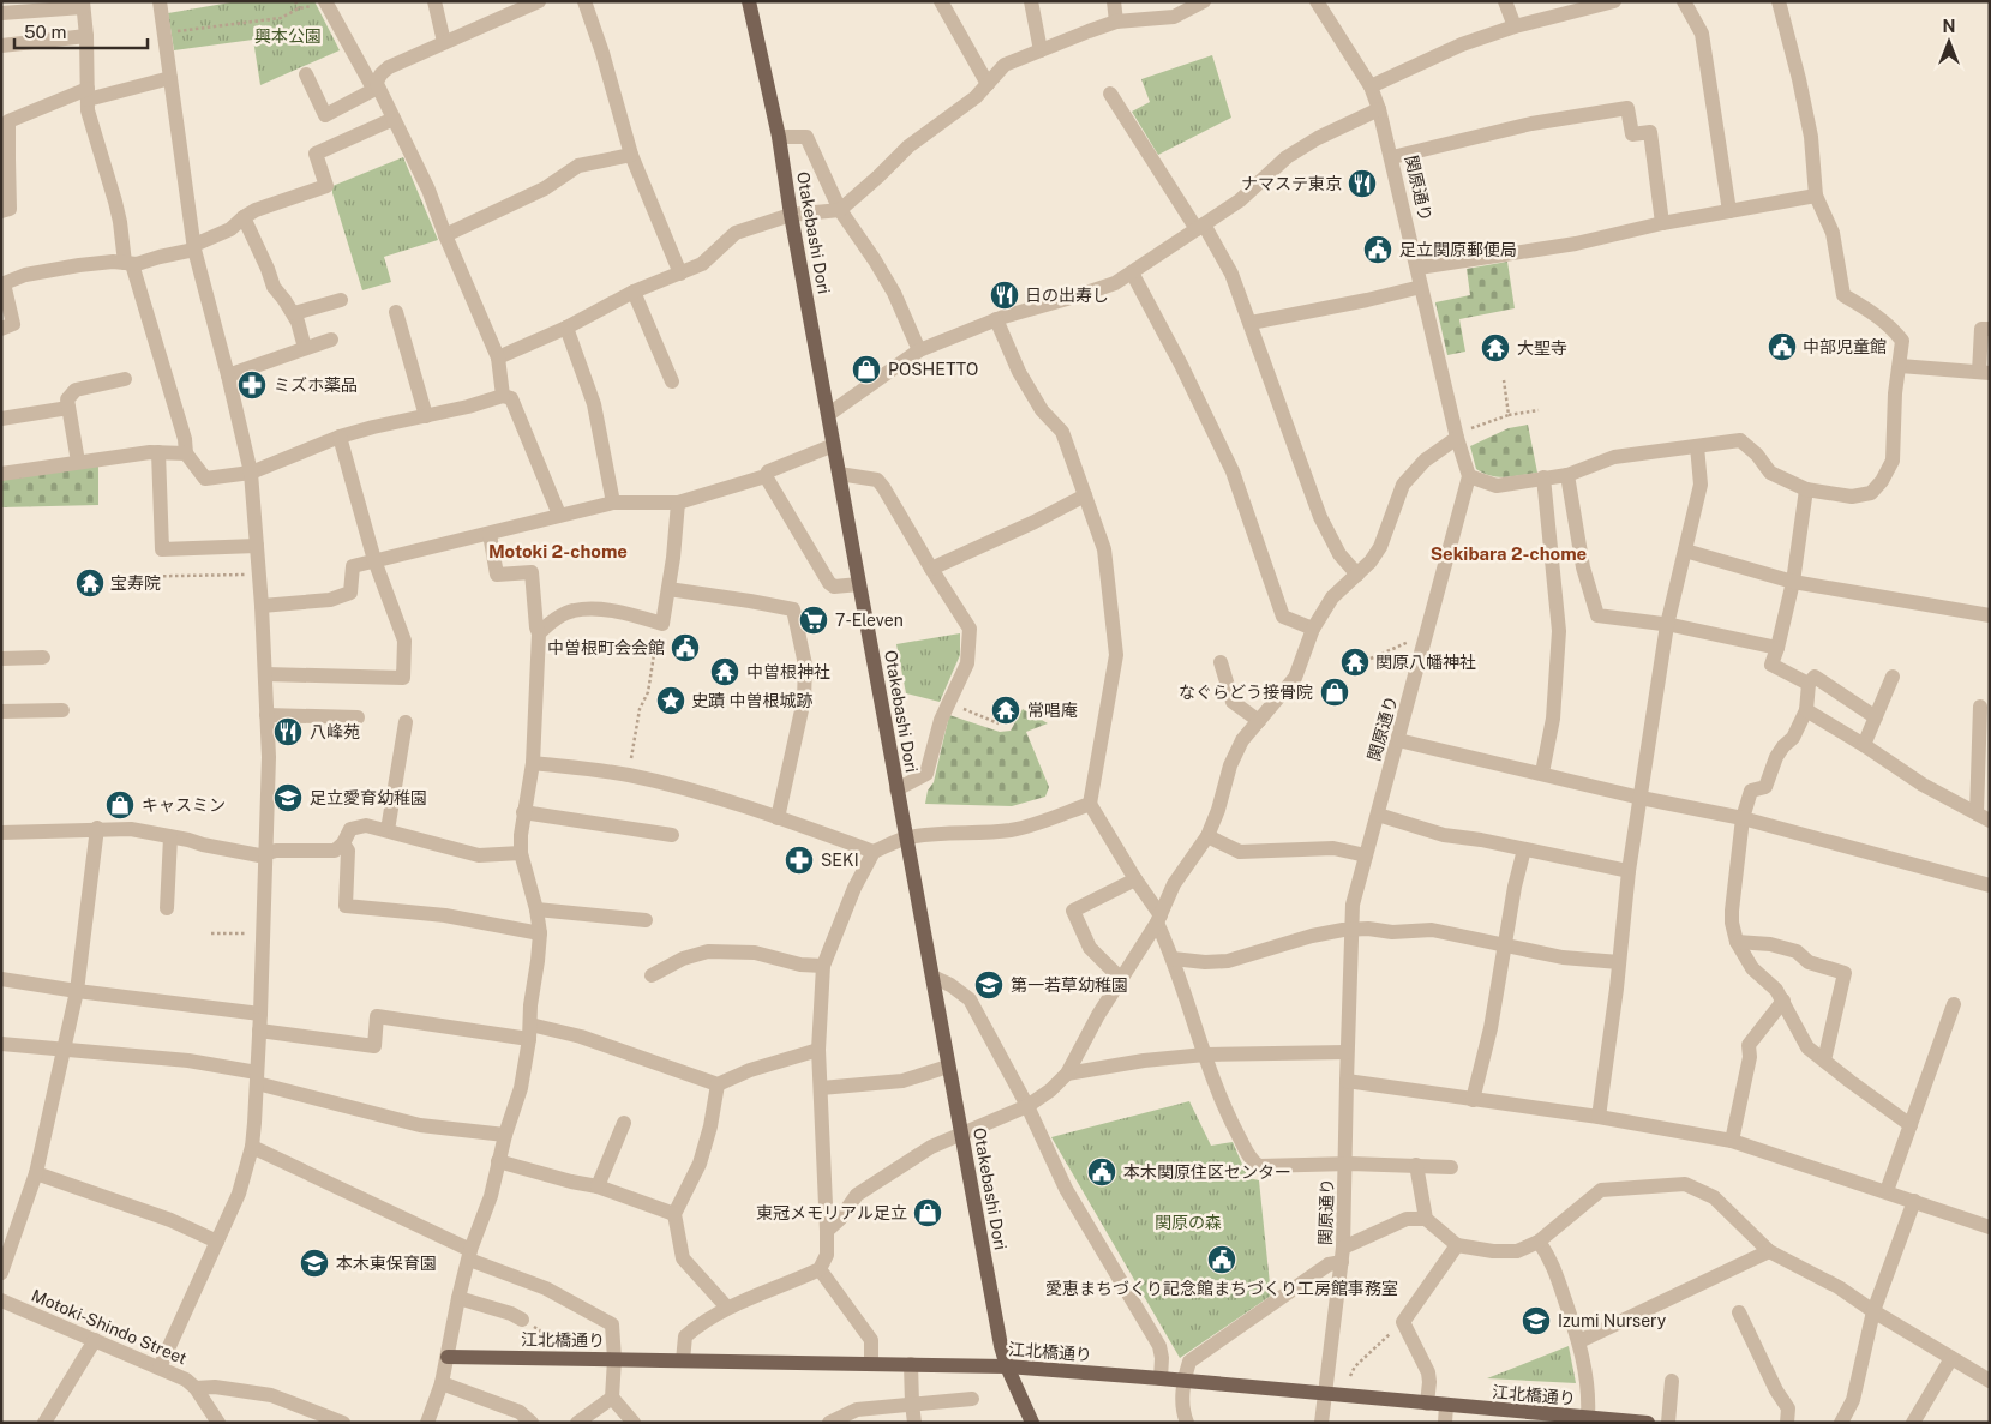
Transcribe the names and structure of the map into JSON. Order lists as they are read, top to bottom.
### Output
{
  "streets": {
    "main road": ["Otakebashi Dori", "江北橋通り"],
    "street": ["関原通り", "Motoki-Shindo Street"]
  },
  "crossings": [
    ["関原通り", "江北橋通り"],
    ["Otakebashi Dori", "江北橋通り"]
  ],
  "districts": ["Motoki 2-chome", "Sekibara 2-chome"],
  "parks": ["興本公園", "関原の森"],
  "places": {
    "restaurant": ["ナマステ東京", "日の出寿し", "八峰苑"],
    "public building": [
      "足立関原郵便局",
      "中部児童館",
      "中曽根町会会館",
      "本木関原住区センター",
      "愛恵まちづくり記念館まちづくり工房館事務室"
    ],
    "temple": [
      "大聖寺",
      "宝寿院",
      "関原八幡神社",
      "中曽根神社",
      "常唱庵"
    ],
    "shop": [
      "POSHETTO",
      "なぐらどう接骨院",
      "キャスミン",
      "東冠メモリアル足立"
    ],
    "pharmacy": ["ミズホ薬品", "SEKI"],
    "supermarket": ["7-Eleven"],
    "place": ["史蹟 中曽根城跡"],
    "school or university": [
      "足立愛育幼稚園",
      "第一若草幼稚園",
      "本木東保育園",
      "Izumi Nursery"
    ]
  },
  "scale_bar": "50 m",
  "north": "top"
}
